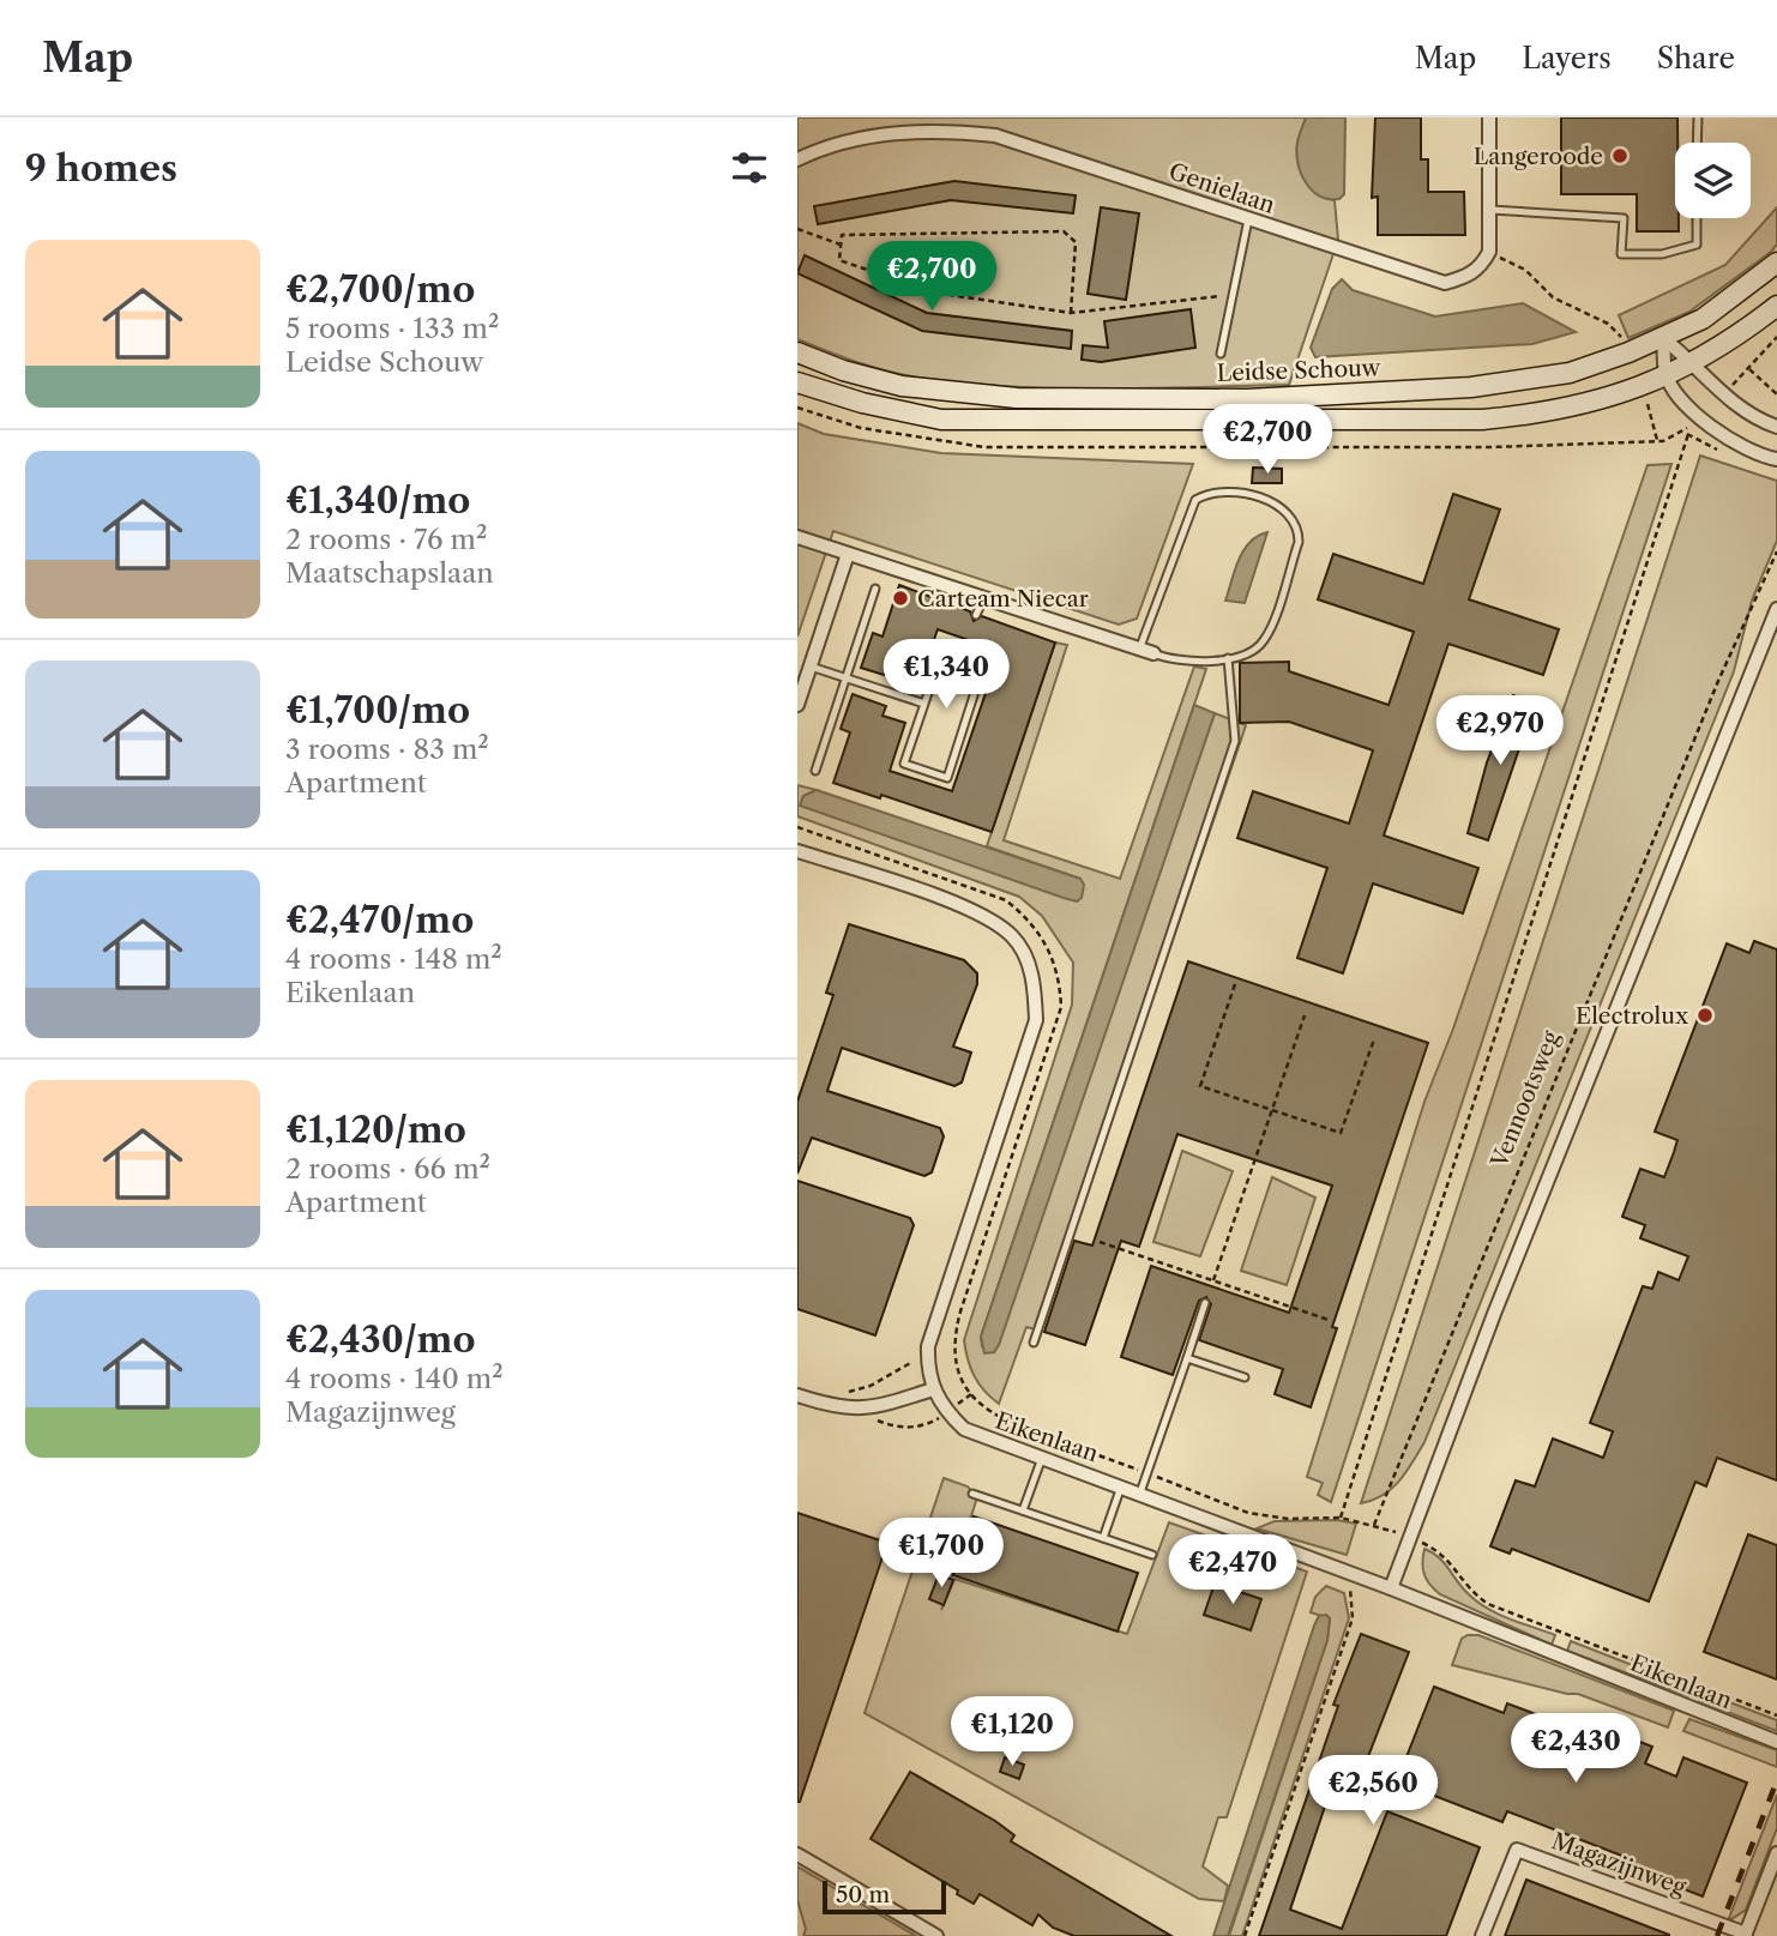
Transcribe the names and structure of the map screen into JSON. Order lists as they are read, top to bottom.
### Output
{
  "streets": {
    "street": [
      "Genielaan",
      "Leidse Schouw",
      "Eikenlaan",
      "Magazijnweg"
    ],
    "path": ["Vennootsweg"]
  },
  "places": ["Langeroode", "Carteam Niecar", "Electrolux"],
  "scale_bar": "50 m",
  "page": {
    "header": "Map",
    "nav": ["Map", "Layers", "Share"],
    "heading": "9 homes",
    "list": [
      {
        "name": "€2,700/mo",
        "note": "5 rooms · 133 m² · Leidse Schouw"
      },
      {
        "name": "€1,340/mo",
        "note": "2 rooms · 76 m² · Maatschapslaan"
      },
      {
        "name": "€1,700/mo",
        "note": "3 rooms · 83 m² · Apartment"
      },
      {
        "name": "€2,470/mo",
        "note": "4 rooms · 148 m² · Eikenlaan"
      },
      {
        "name": "€1,120/mo",
        "note": "2 rooms · 66 m² · Apartment"
      },
      {
        "name": "€2,430/mo",
        "note": "4 rooms · 140 m² · Magazijnweg"
      }
    ],
    "price": [
      "€2,700",
      "€2,700",
      "€1,340",
      "€2,970",
      "€1,700",
      "€2,470",
      "€1,120",
      "€2,430",
      "€2,560"
    ],
    "scale": "50 m"
  }
}
